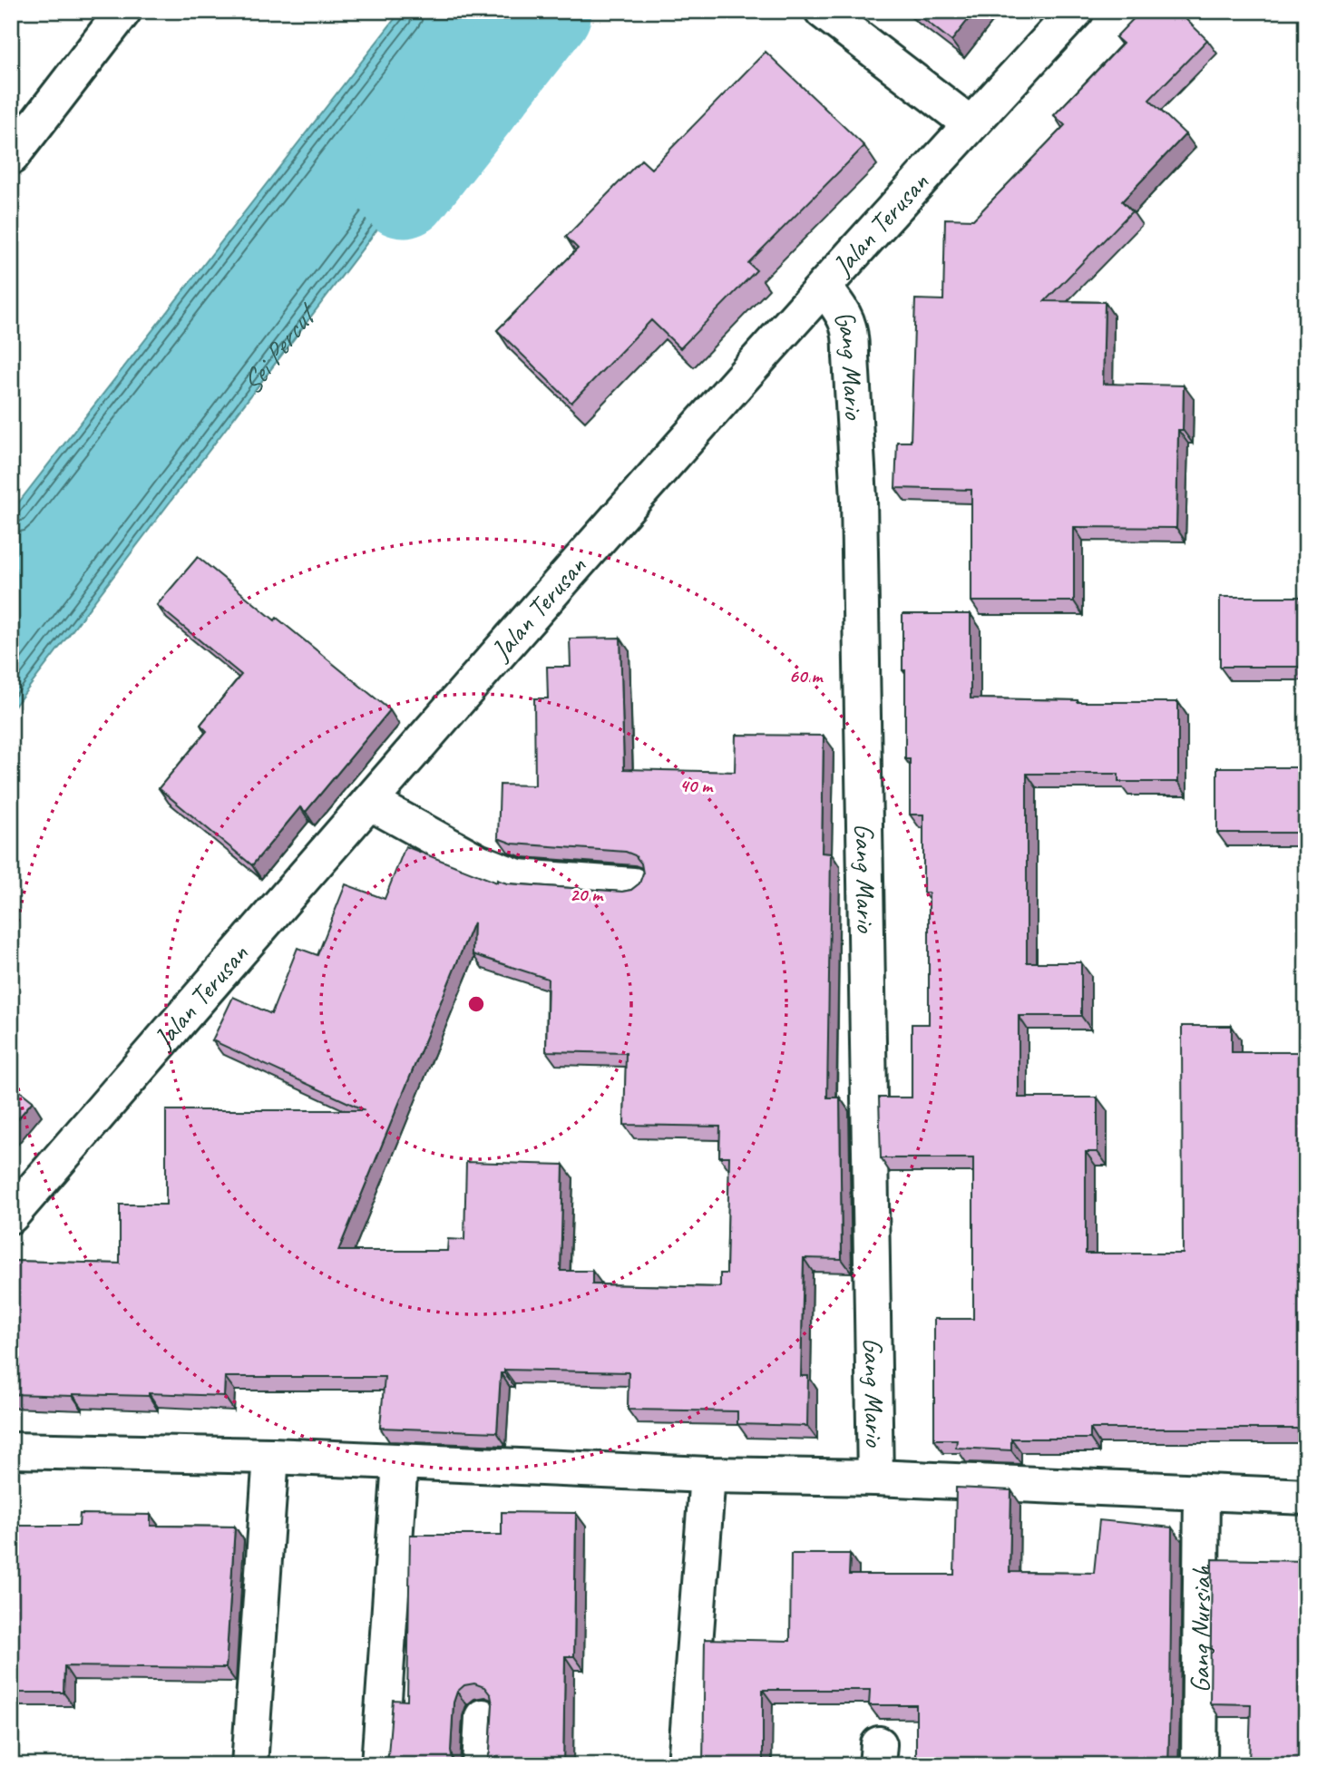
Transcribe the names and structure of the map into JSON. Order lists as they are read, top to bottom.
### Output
{
  "streets": {
    "street": ["Jalan Terusan", "Gang Mario", "Gang Nursiah"]
  },
  "crossings": [
    ["Jalan Terusan", "Gang Mario"]
  ],
  "water": ["Sei Percut"],
  "rings": ["60 m", "40 m", "20 m"]
}
